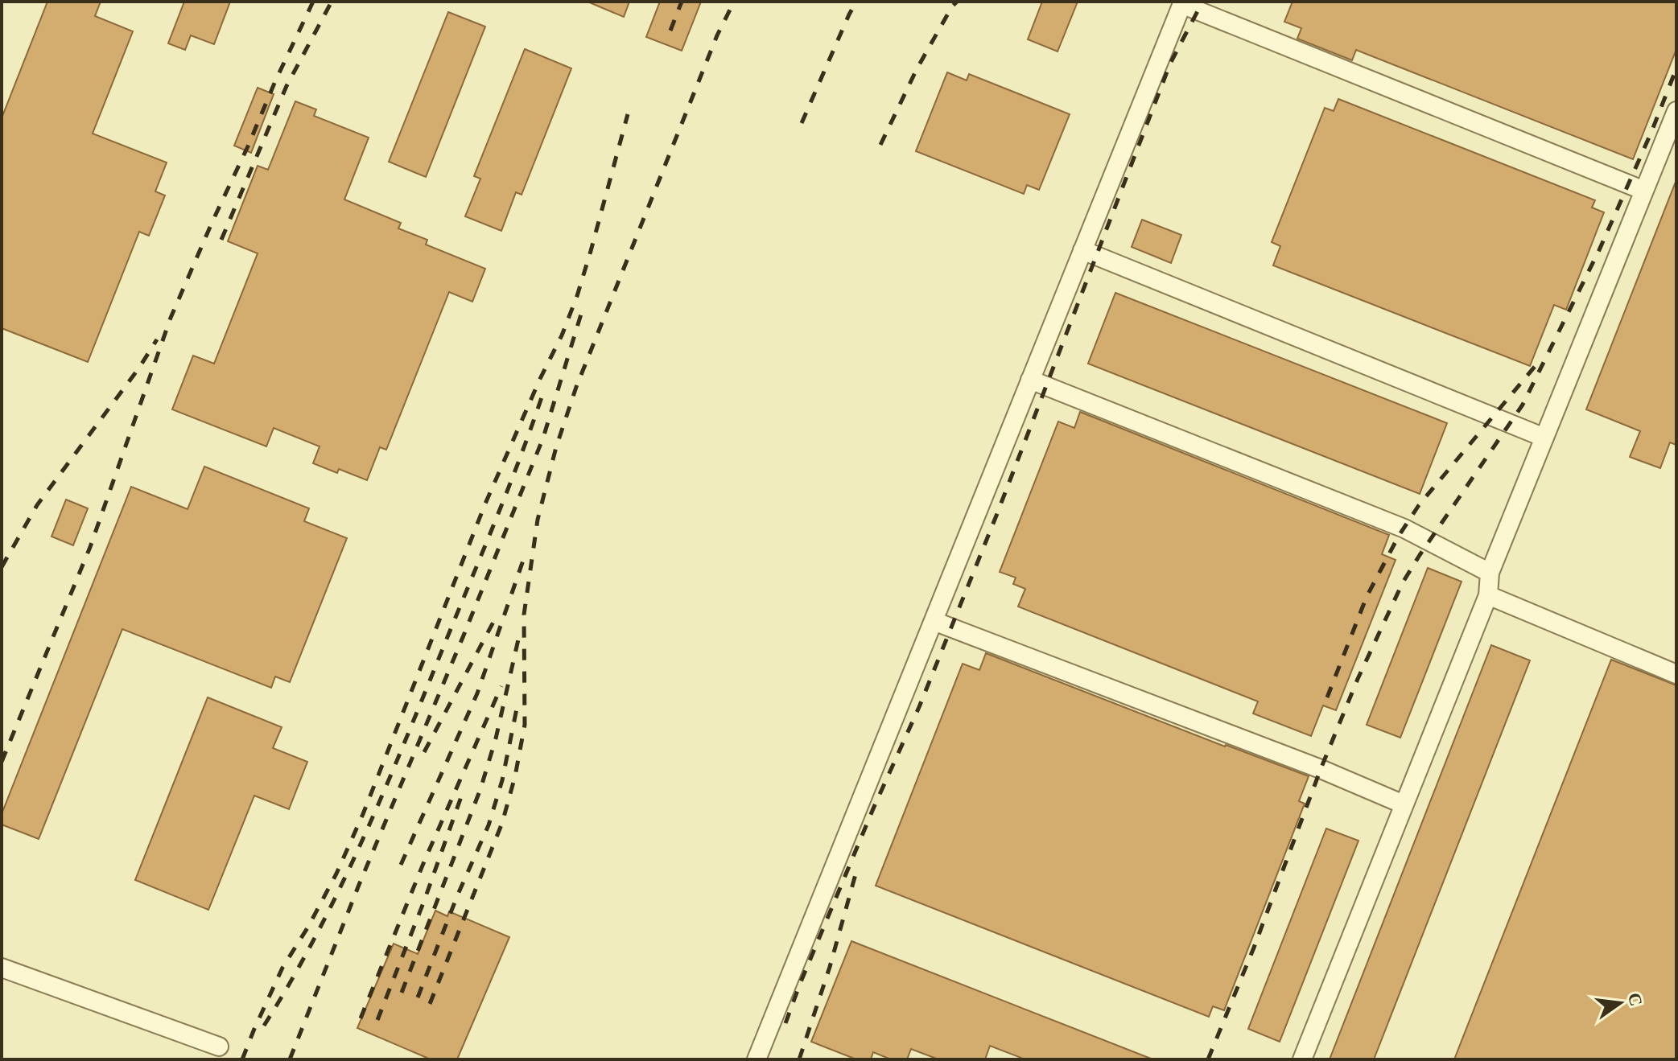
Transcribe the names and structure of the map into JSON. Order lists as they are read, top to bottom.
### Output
{
  "north": "right"
}
